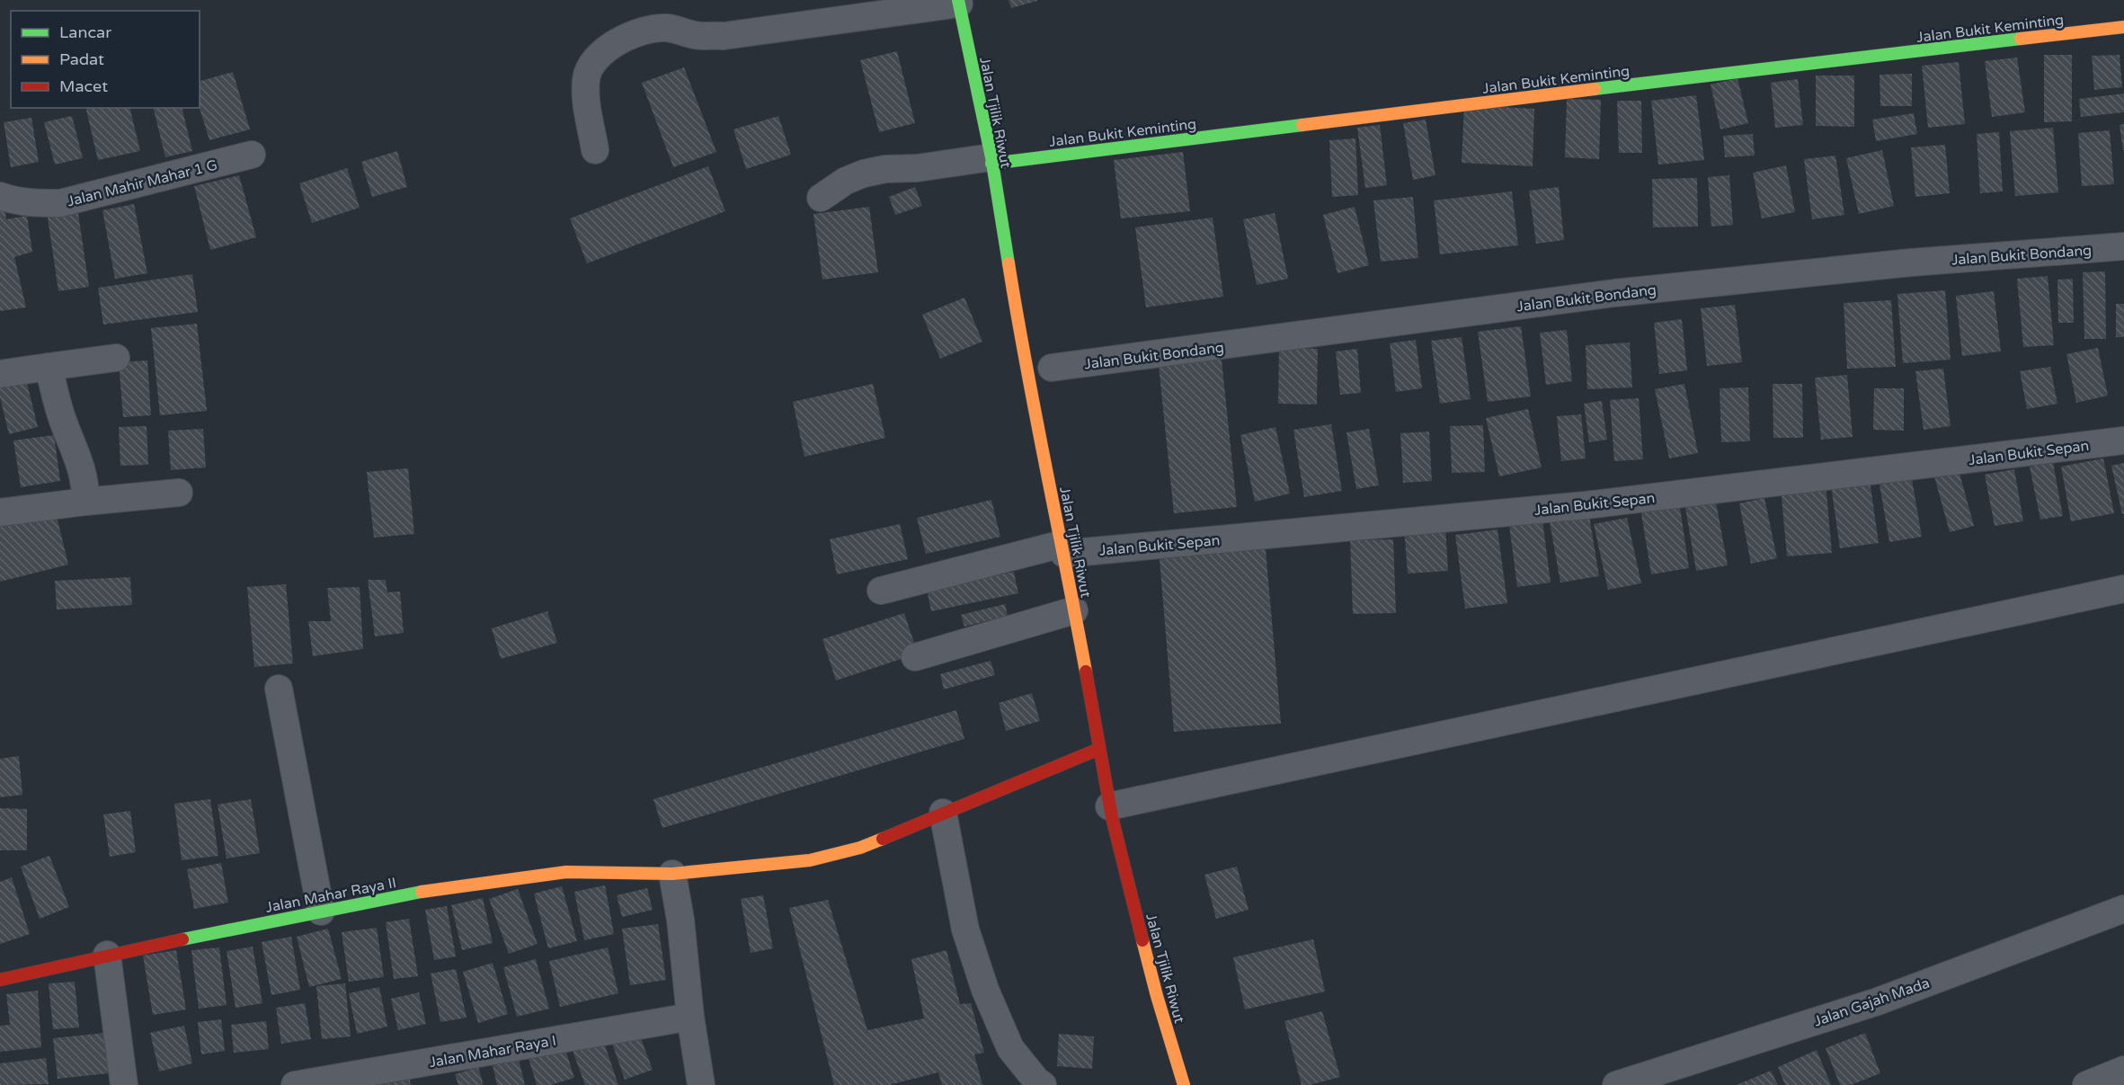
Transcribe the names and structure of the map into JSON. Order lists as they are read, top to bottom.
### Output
{
  "streets": {
    "main road": ["Jalan Bukit Keminting", "Jalan Tjilik Riwut", "Jalan Mahar Raya II"],
    "street": [
      "Jalan Mahir Mahar 1 G",
      "Jalan Bukit Bondang",
      "Jalan Bukit Sepan",
      "Jalan Gajah Mada",
      "Jalan Mahar Raya I"
    ]
  },
  "crossings": [
    ["Jalan Bukit Keminting", "Jalan Tjilik Riwut"],
    ["Jalan Tjilik Riwut", "Jalan Bukit Sepan"],
    ["Jalan Tjilik Riwut", "Jalan Mahar Raya II"]
  ],
  "legend": ["Lancar", "Padat", "Macet"]
}
